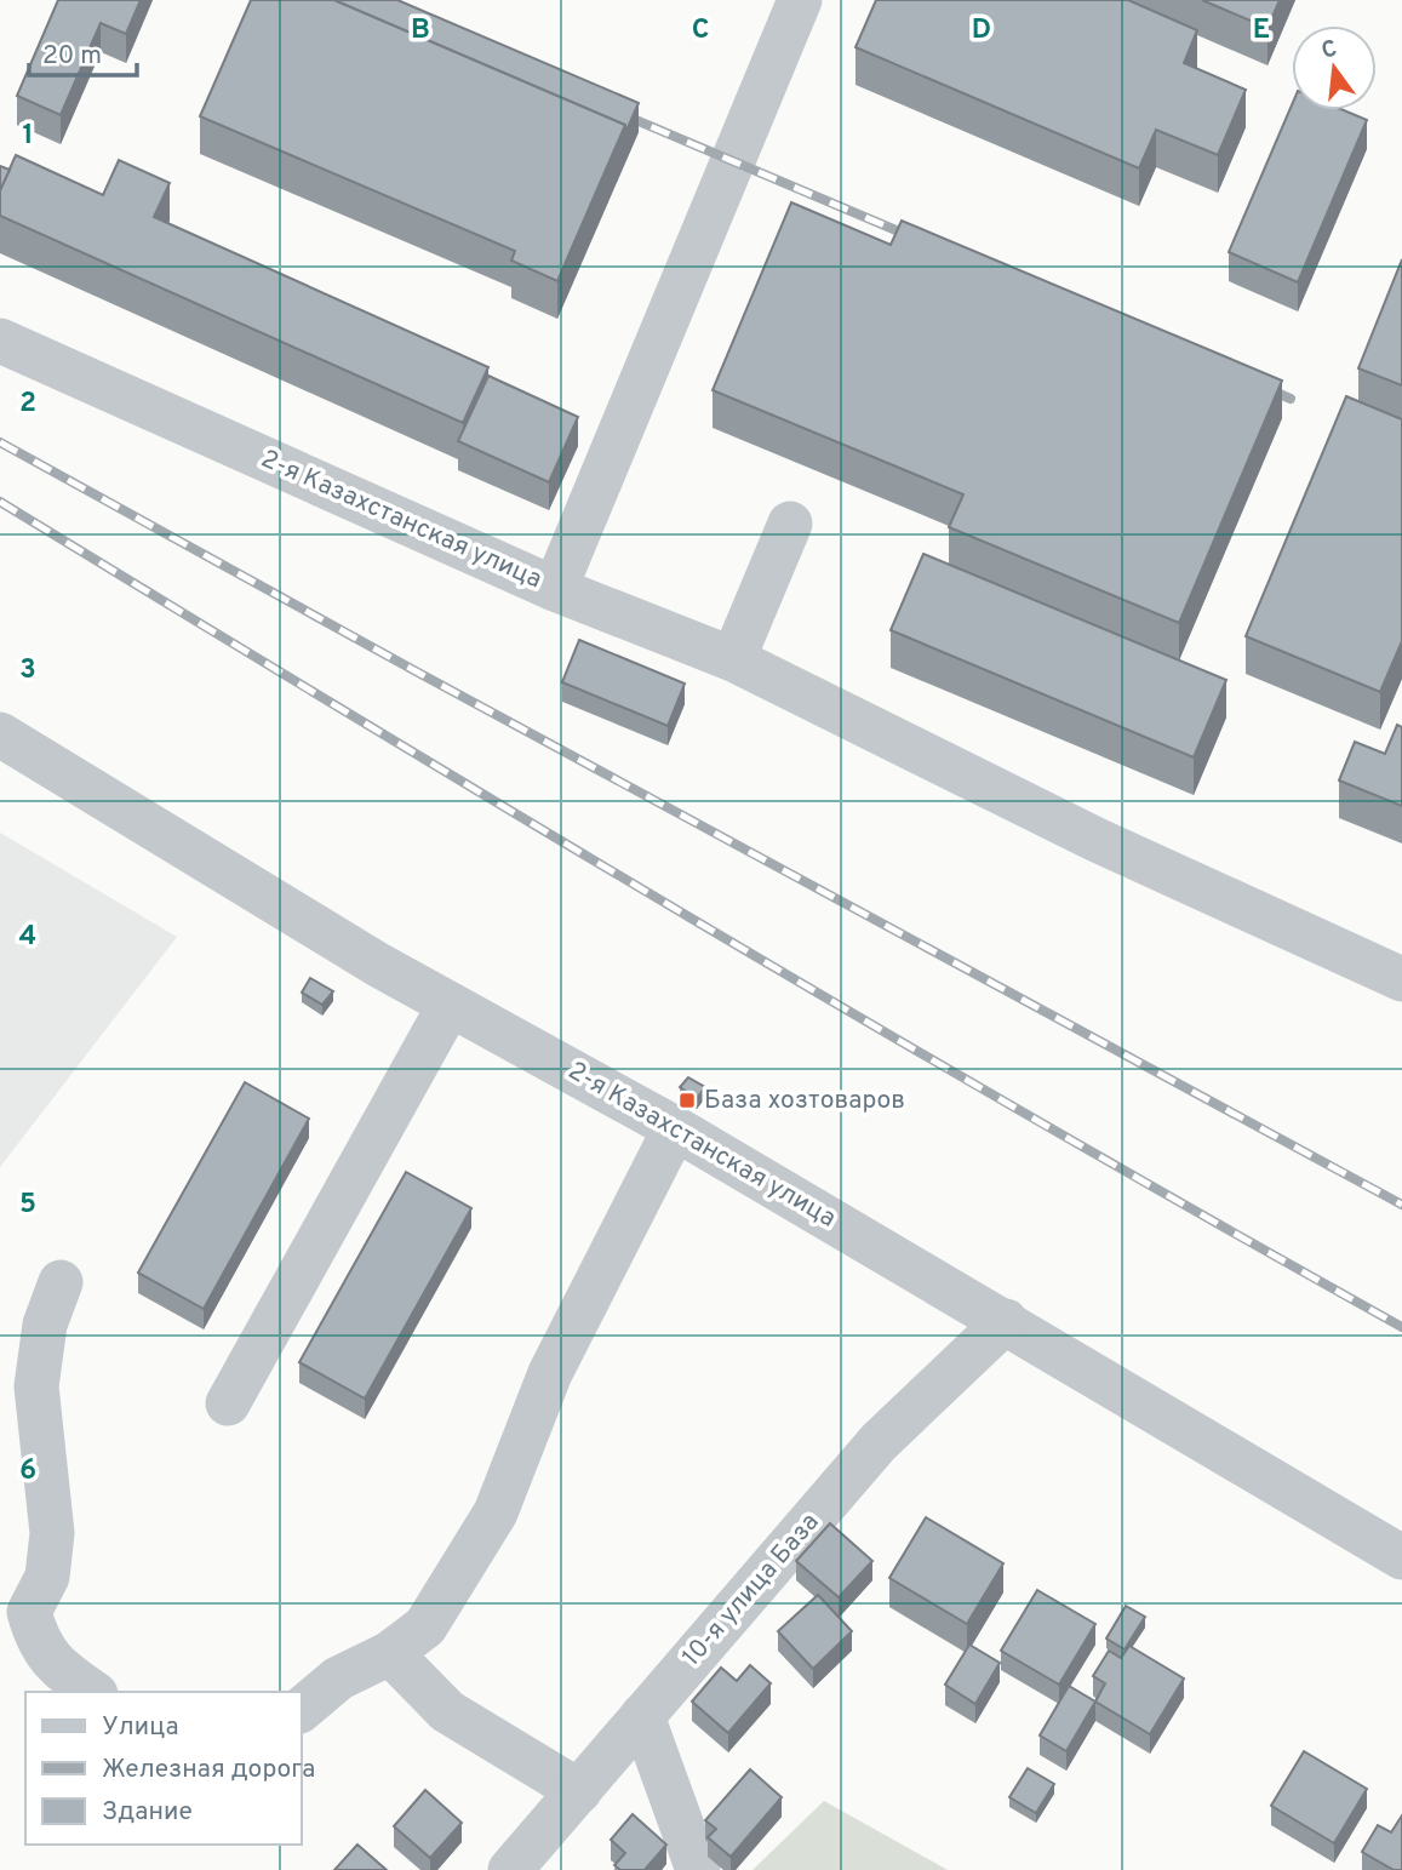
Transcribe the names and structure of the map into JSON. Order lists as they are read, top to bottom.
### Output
{
  "streets": {
    "street": ["2-я Казахстанская улица", "10-я улица База"]
  },
  "crossings": [
    ["2-я Казахстанская улица", "10-я улица База"]
  ],
  "places": {
    "transit": ["База хозтоваров"]
  },
  "legend": ["Улица", "Железная дорога", "Здание"],
  "scale_bar": "20 m",
  "north": "top",
  "grid": {
    "columns": [
      "B",
      "C",
      "D",
      "E"
    ],
    "rows": [
      "1",
      "2",
      "3",
      "4",
      "5",
      "6"
    ]
  }
}
